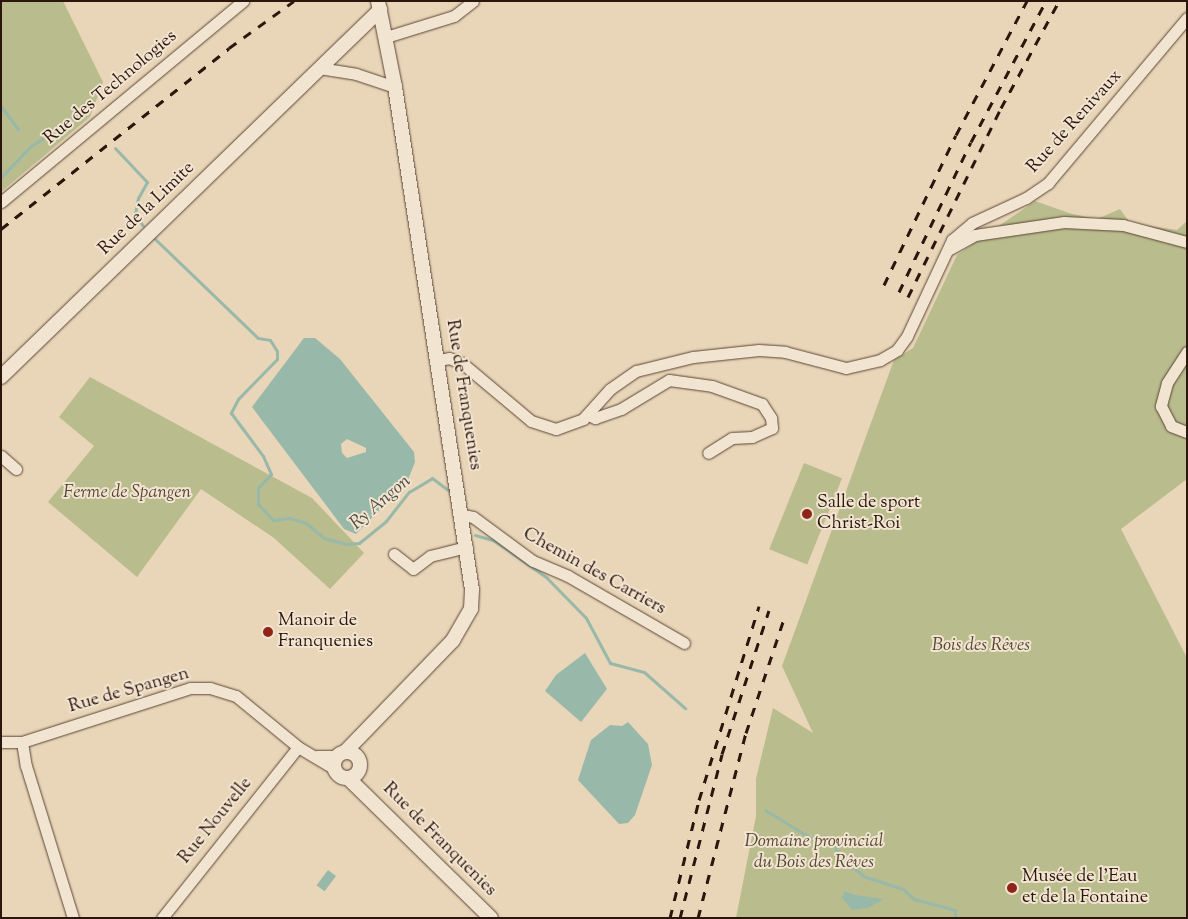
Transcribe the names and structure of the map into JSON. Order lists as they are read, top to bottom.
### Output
{
  "streets": {
    "street": [
      "Rue des Technologies",
      "Rue de Renivaux",
      "Rue de la Limite",
      "Rue de Franquenies",
      "Chemin des Carriers",
      "Rue de Spangen",
      "Rue Nouvelle"
    ]
  },
  "crossings": [
    ["Rue de Renivaux", "Rue de Franquenies"],
    ["Rue de la Limite", "Rue de Franquenies"],
    ["Rue de Franquenies", "Chemin des Carriers"],
    ["Rue de Franquenies", "Rue de Spangen"],
    ["Rue de Spangen", "Rue Nouvelle"]
  ],
  "water": ["Ry Angon"],
  "parks": ["Ferme de Spangen", "Bois des Rêves", "Domaine provincial du Bois des Rêves"],
  "places": ["Salle de sport Christ-Roi", "Manoir de Franquenies", "Musée de l'Eau et de la Fontaine"]
}
